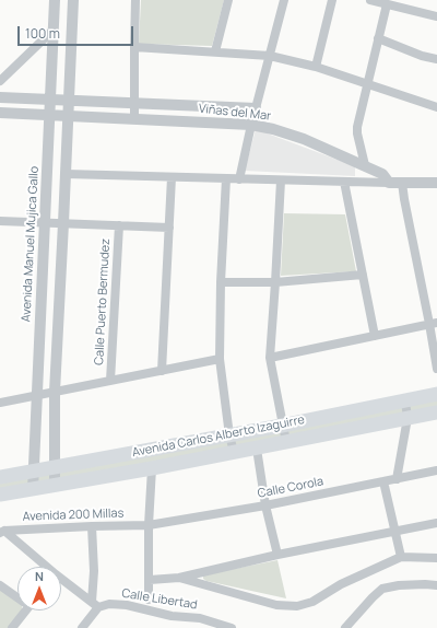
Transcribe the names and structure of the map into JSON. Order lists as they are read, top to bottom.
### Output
{
  "streets": {
    "main road": ["Avenida Carlos Alberto Izaguirre"],
    "street": [
      "Viñas del Mar",
      "Avenida Manuel Mujica Gallo",
      "Calle Puerto Bermudez",
      "Calle Corola",
      "Avenida 200 Millas",
      "Calle Libertad"
    ]
  },
  "crossings": [
    ["Viñas del Mar", "Avenida Manuel Mujica Gallo"],
    ["Avenida Manuel Mujica Gallo", "Avenida Carlos Alberto Izaguirre"],
    ["Calle Corola", "Avenida 200 Millas"]
  ],
  "scale_bar": "100 m",
  "north": "top"
}
